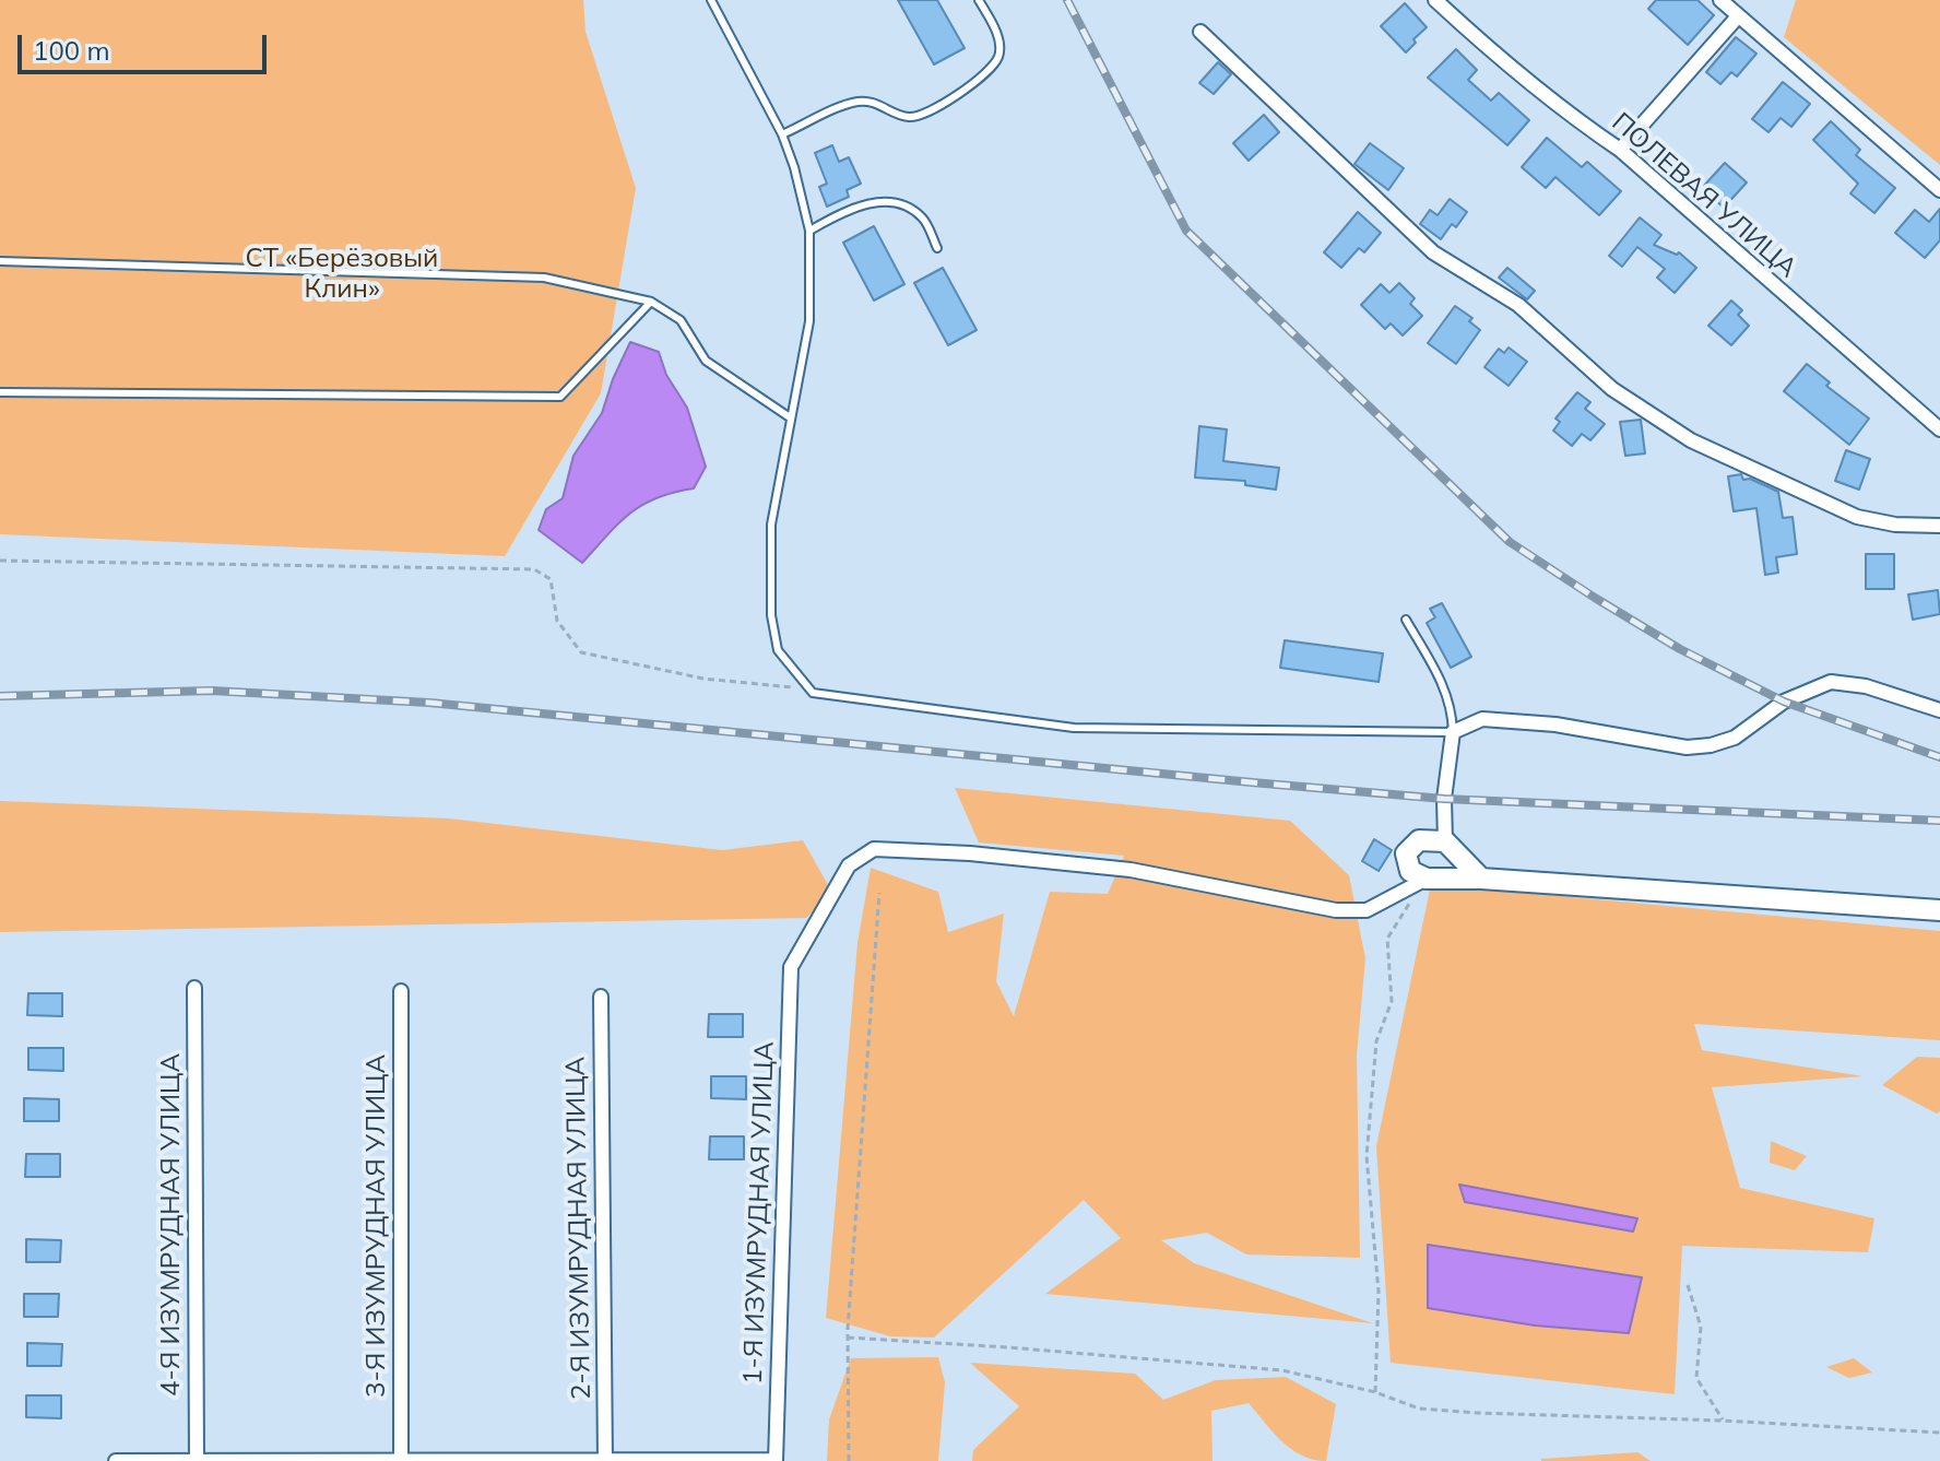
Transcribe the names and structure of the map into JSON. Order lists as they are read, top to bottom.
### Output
{
  "streets": {
    "street": [
      "ПОЛЕВАЯ УЛИЦА",
      "1-Я ИЗУМРУДНАЯ УЛИЦА",
      "4-Я ИЗУМРУДНАЯ УЛИЦА",
      "3-Я ИЗУМРУДНАЯ УЛИЦА",
      "2-Я ИЗУМРУДНАЯ УЛИЦА"
    ]
  },
  "parks": ["СТ «Берёзовый Клин»"],
  "scale_bar": "100 m"
}
